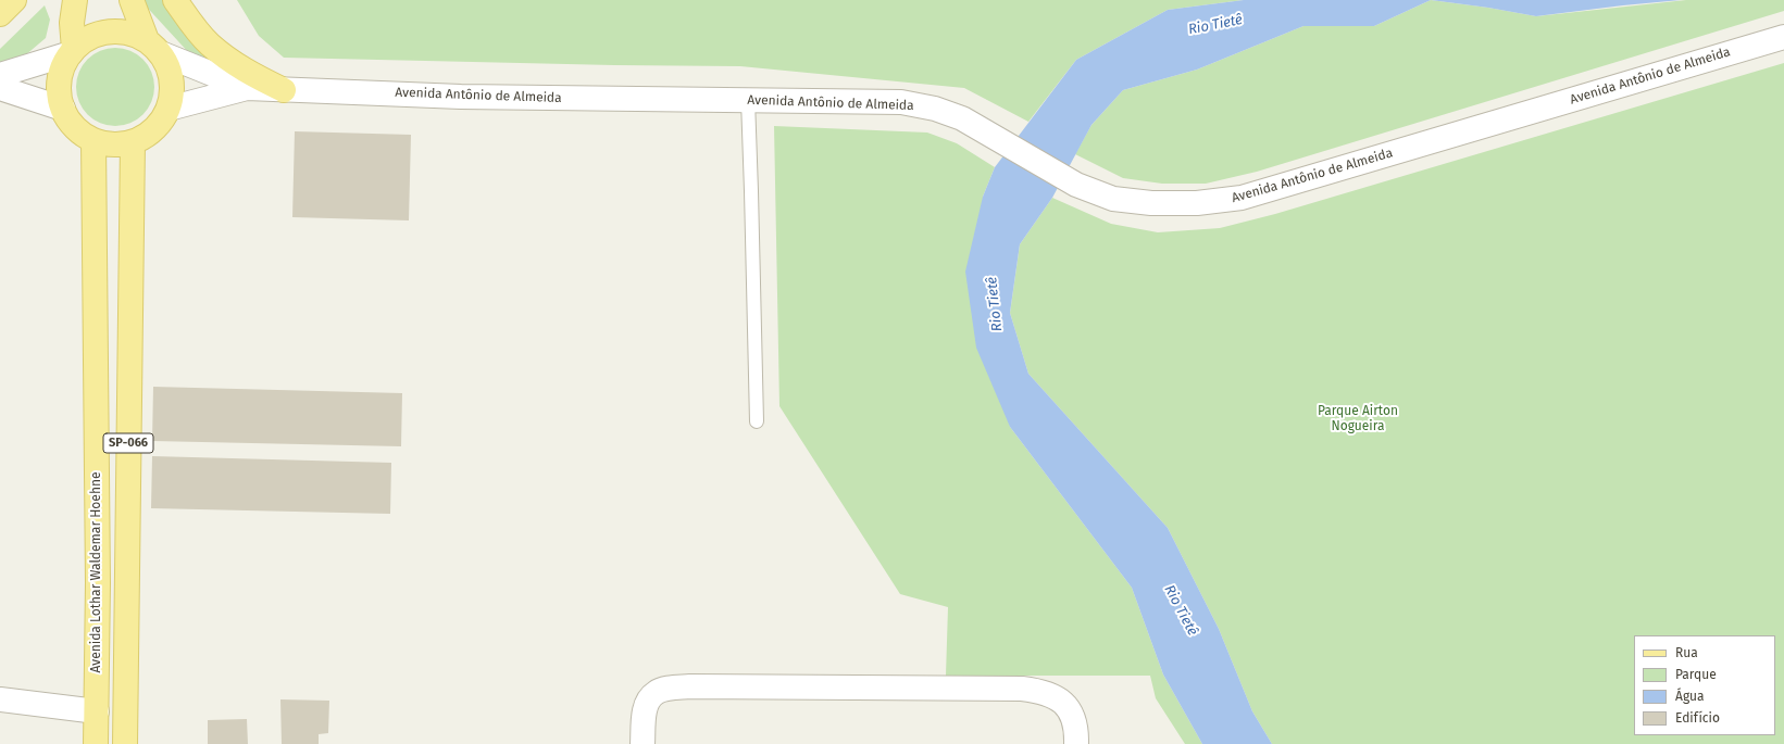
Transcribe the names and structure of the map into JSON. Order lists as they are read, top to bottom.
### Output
{
  "streets": {
    "main road": ["SP-066", "Avenida Lothar Waldemar Hoehne"],
    "street": ["Avenida Antônio de Almeida"]
  },
  "crossings": [
    ["Avenida Antônio de Almeida", "SP-066"],
    ["Avenida Antônio de Almeida", "Avenida Lothar Waldemar Hoehne"],
    ["SP-066", "Avenida Lothar Waldemar Hoehne"]
  ],
  "water": ["Rio Tietê"],
  "parks": ["Parque Airton Nogueira"],
  "legend": [
    "Rua",
    "Parque",
    "Água",
    "Edifício"
  ]
}
